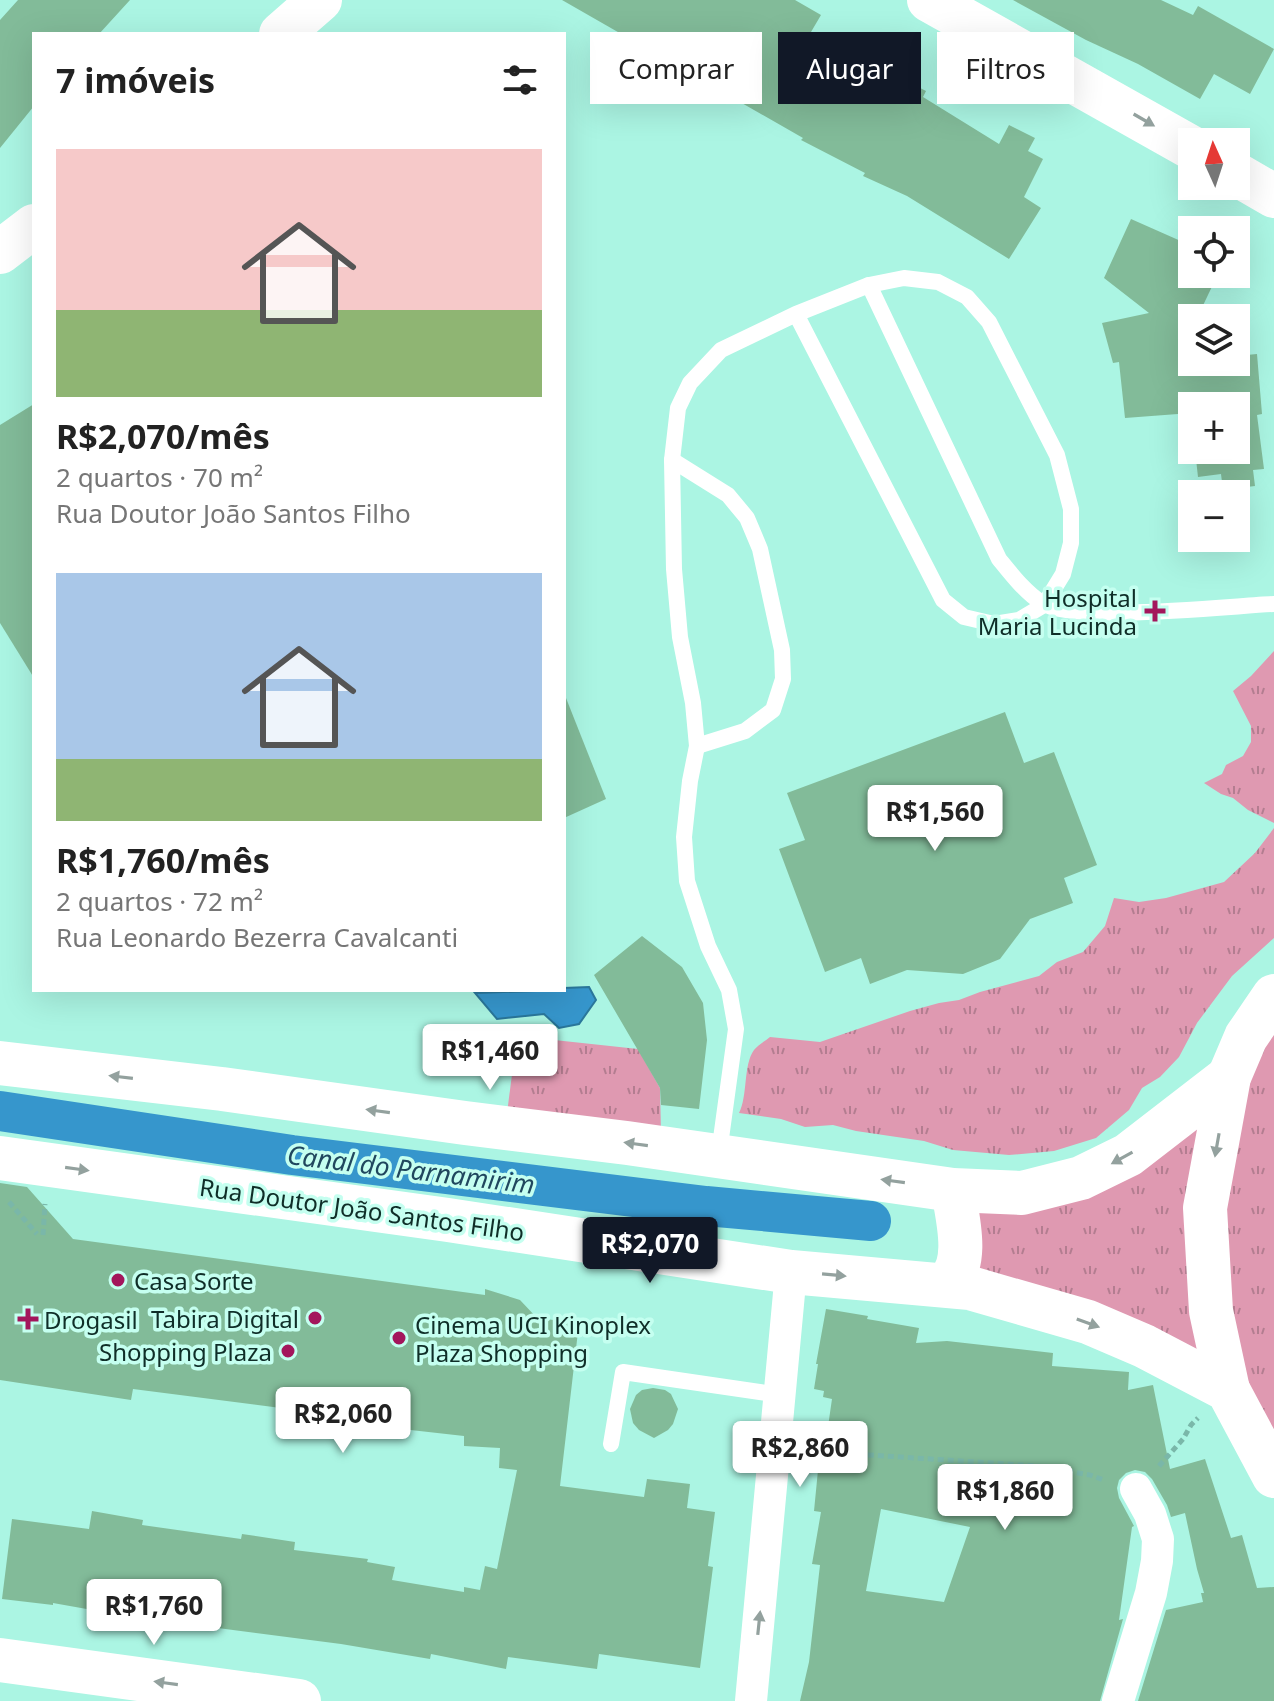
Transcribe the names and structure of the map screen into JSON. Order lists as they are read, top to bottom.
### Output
{
  "streets": {
    "street": ["Rua Doutor João Santos Filho"]
  },
  "water": ["Canal do Parnamirim"],
  "places": {
    "health": ["Hospital Maria Lucinda", "Drogasil"],
    "other": [
      "Casa Sorte",
      "Tabira Digital",
      "Cinema UCI Kinoplex Plaza Shopping",
      "Shopping Plaza"
    ]
  },
  "north": "top",
  "page": {
    "chip": ["Comprar", "Alugar", "Filtros"],
    "heading": "7 imóveis",
    "map_buttons": ["+", "−"],
    "list": [
      {
        "name": "R$2,070/mês",
        "note": "2 quartos · 70 m² · Rua Doutor João Santos Filho"
      },
      {
        "name": "R$1,760/mês",
        "note": "2 quartos · 72 m² · Rua Leonardo Bezerra Cavalcanti"
      }
    ],
    "price": [
      "R$1,560",
      "R$1,460",
      "R$2,070",
      "R$2,060",
      "R$2,860",
      "R$1,860",
      "R$1,760"
    ]
  }
}
